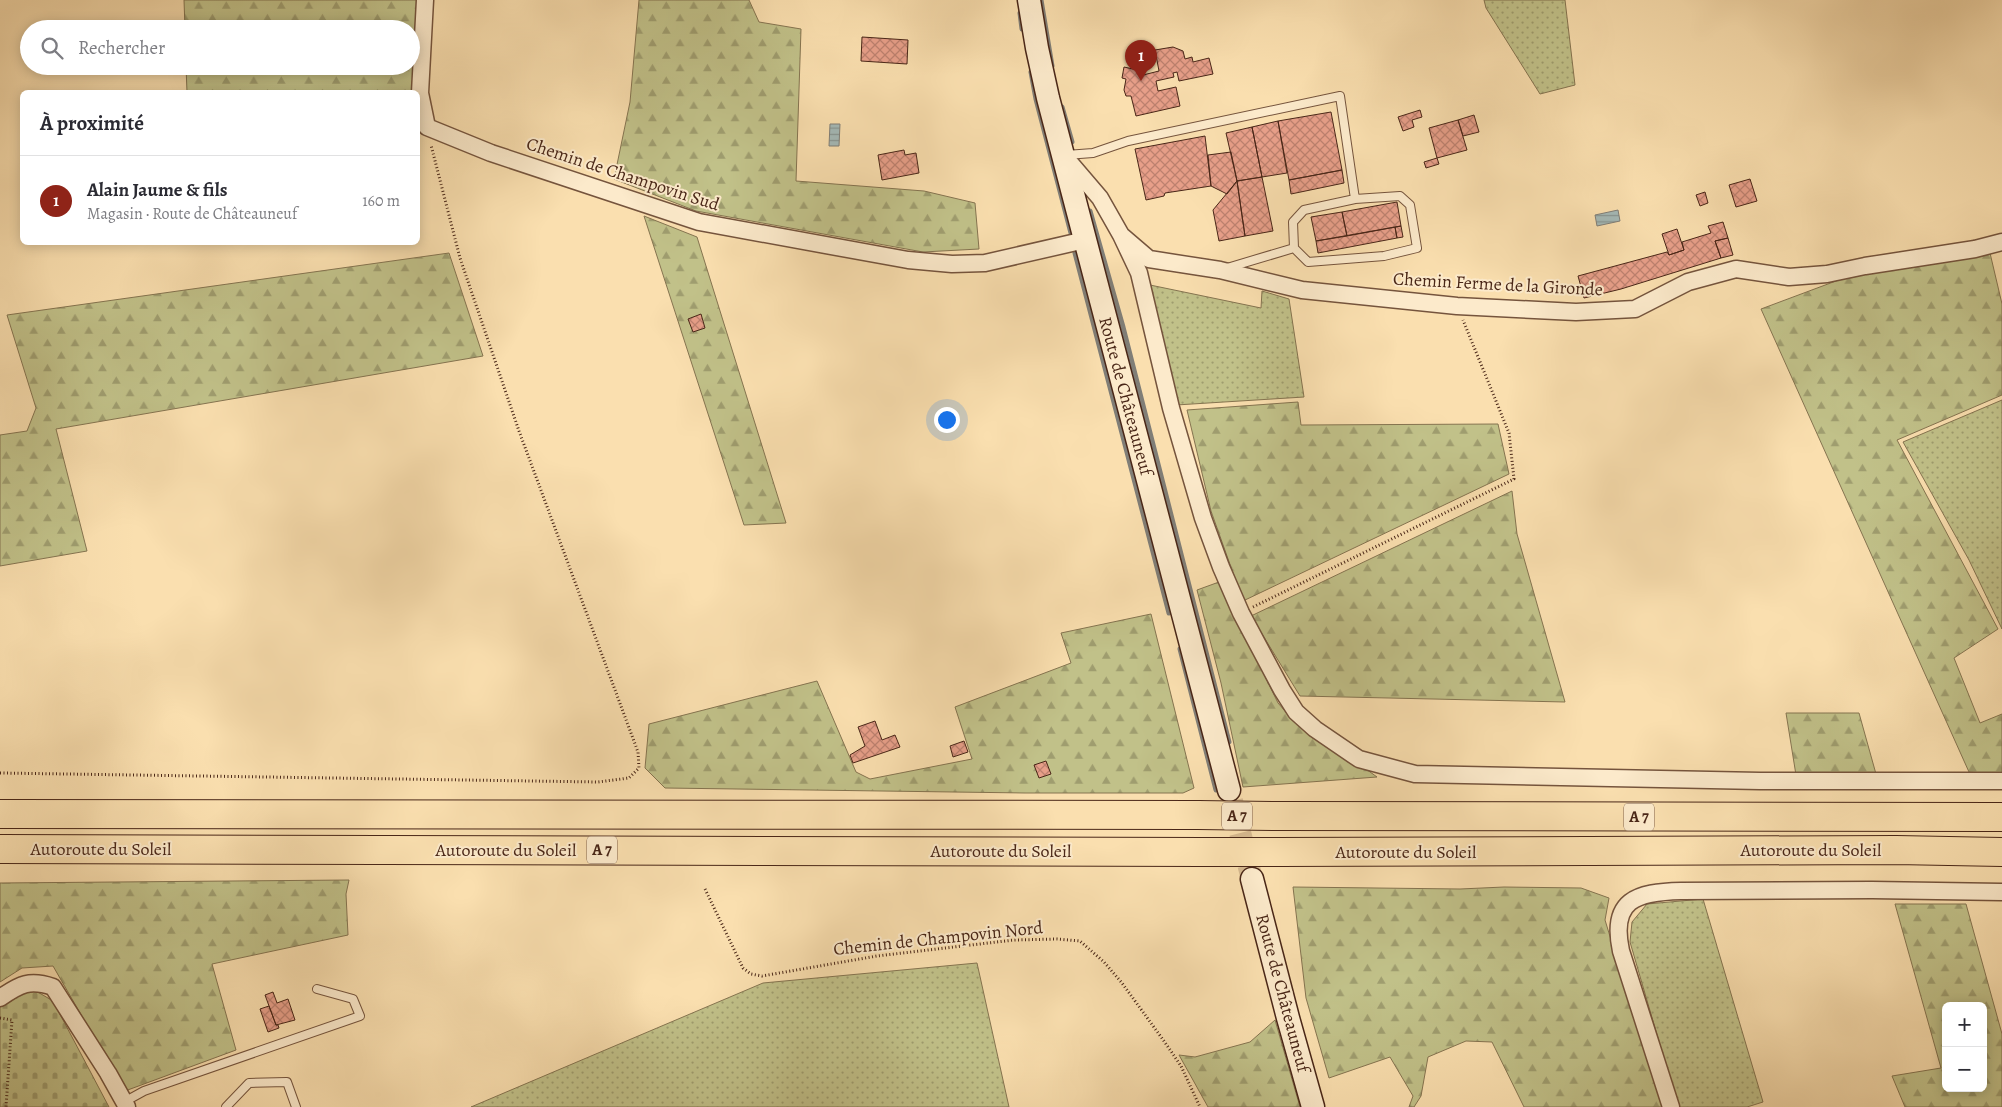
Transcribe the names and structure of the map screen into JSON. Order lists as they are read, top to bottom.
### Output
{
  "streets": {
    "highway": ["A 7", "Autoroute du Soleil"],
    "main road": ["Route de Châteauneuf"],
    "street": ["Chemin de Champovin Sud", "Chemin Ferme de la Gironde"],
    "path": ["Chemin de Champovin Nord"]
  },
  "crossings": [
    ["Chemin de Champovin Sud", "Route de Châteauneuf"],
    ["Chemin Ferme de la Gironde", "Route de Châteauneuf"]
  ],
  "page": {
    "search": "Rechercher",
    "pins": "1",
    "heading": "À proximité",
    "list": [
      {
        "mark": "1",
        "name": "Alain Jaume & fils",
        "note": "Magasin · Route de Châteauneuf",
        "value": "160 m"
      }
    ],
    "map_buttons": ["+", "−"]
  }
}
